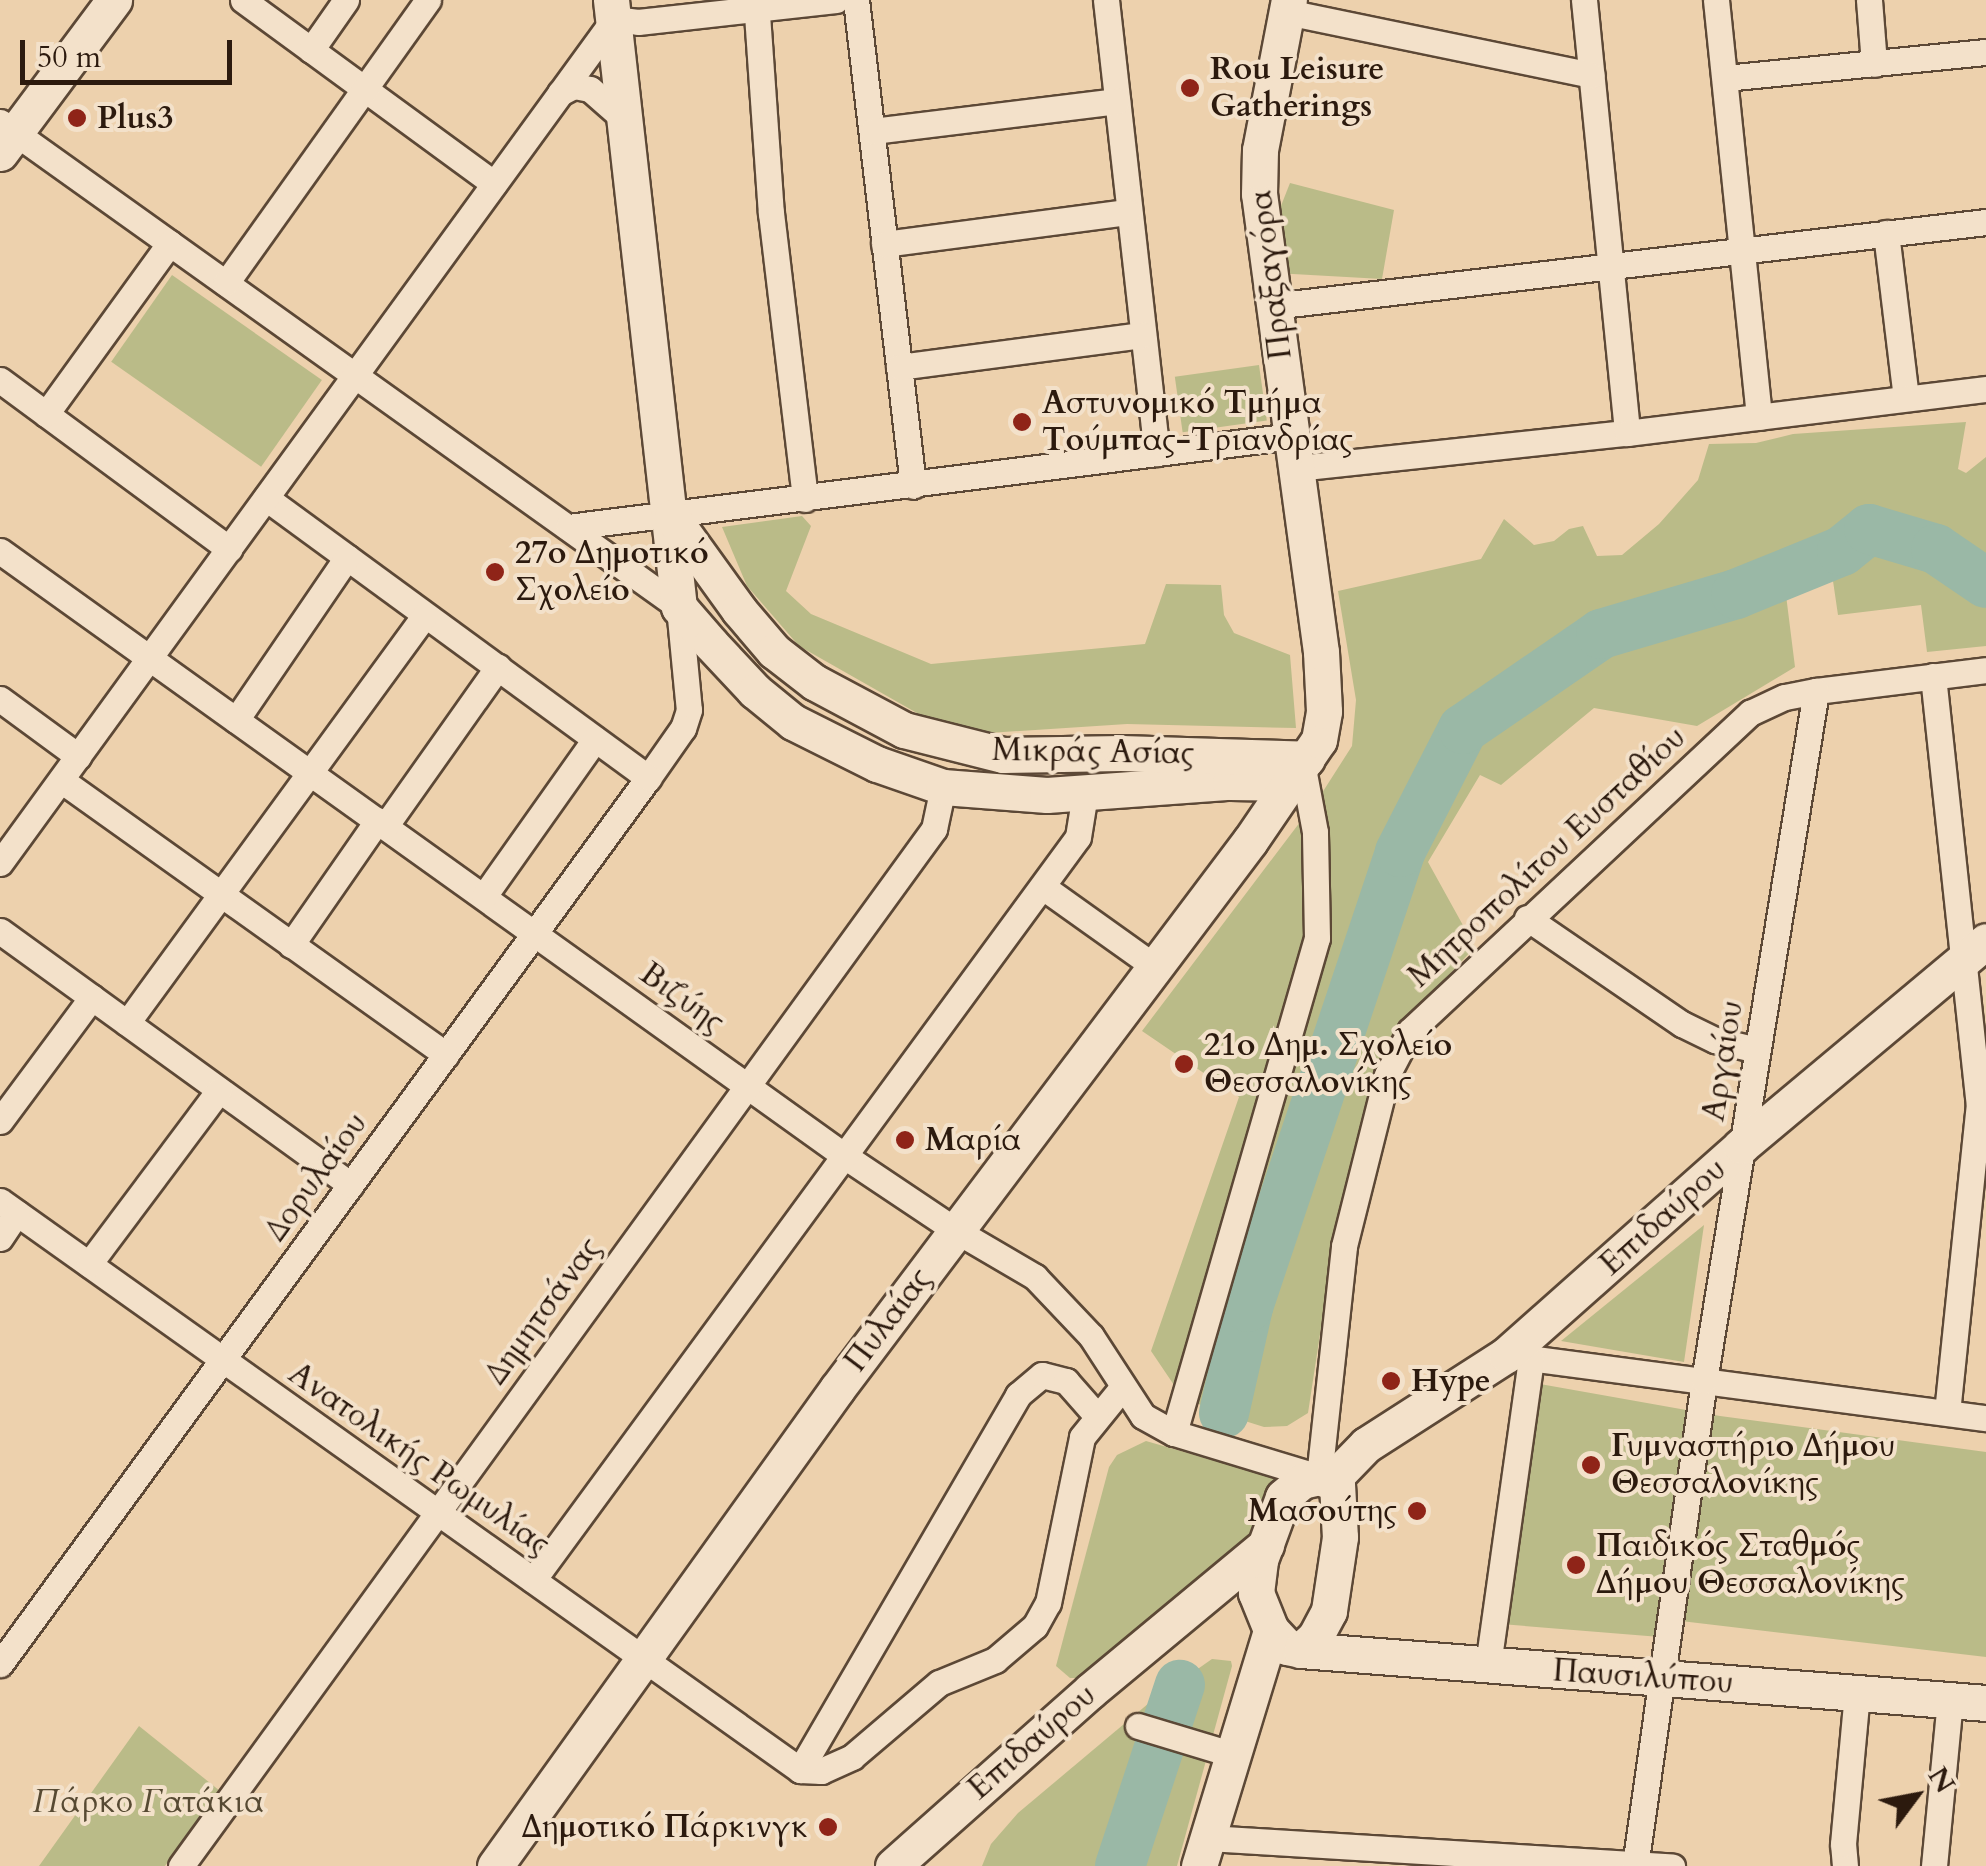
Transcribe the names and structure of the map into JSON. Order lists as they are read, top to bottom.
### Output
{
  "streets": {
    "street": [
      "Πραξαγόρα",
      "Μικράς Ασίας",
      "Μητροπολίτου Ευσταθίου",
      "Βιζύης",
      "Αργαίου",
      "Δορυλαίου",
      "Επιδαύρου",
      "Δημητσάνας",
      "Πυλαίας",
      "Ανατολικής Ρωμυλίας",
      "Παυσιλύπου"
    ]
  },
  "crossings": [
    ["Πραξαγόρα", "Μικράς Ασίας"],
    ["Πραξαγόρα", "Πυλαίας"],
    ["Μικράς Ασίας", "Δορυλαίου"],
    ["Μικράς Ασίας", "Δημητσάνας"],
    ["Μικράς Ασίας", "Πυλαίας"],
    ["Μητροπολίτου Ευσταθίου", "Βιζύης"],
    ["Μητροπολίτου Ευσταθίου", "Αργαίου"],
    ["Μητροπολίτου Ευσταθίου", "Επιδαύρου"],
    ["Βιζύης", "Δορυλαίου"],
    ["Βιζύης", "Επιδαύρου"],
    ["Βιζύης", "Δημητσάνας"],
    ["Βιζύης", "Πυλαίας"],
    ["Αργαίου", "Επιδαύρου"],
    ["Αργαίου", "Παυσιλύπου"],
    ["Δορυλαίου", "Ανατολικής Ρωμυλίας"],
    ["Δημητσάνας", "Ανατολικής Ρωμυλίας"],
    ["Πυλαίας", "Ανατολικής Ρωμυλίας"]
  ],
  "parks": ["Πάρκο Γατάκια"],
  "places": [
    "Rou Leisure Gatherings",
    "Plus3",
    "Αστυνομικό Τμήμα Τούμπας-Τριανδρίας",
    "27ο Δημοτικό Σχολείο",
    "21ο Δημ. Σχολείο Θεσσαλονίκης",
    "Μαρία",
    "Hype",
    "Γυμναστήριο Δήμου Θεσσαλονίκης",
    "Μασούτης",
    "Παιδικός Σταθμός Δήμου Θεσσαλονίκης",
    "Δημοτικό Πάρκινγκ"
  ],
  "scale_bar": "50 m",
  "north": "top right"
}
